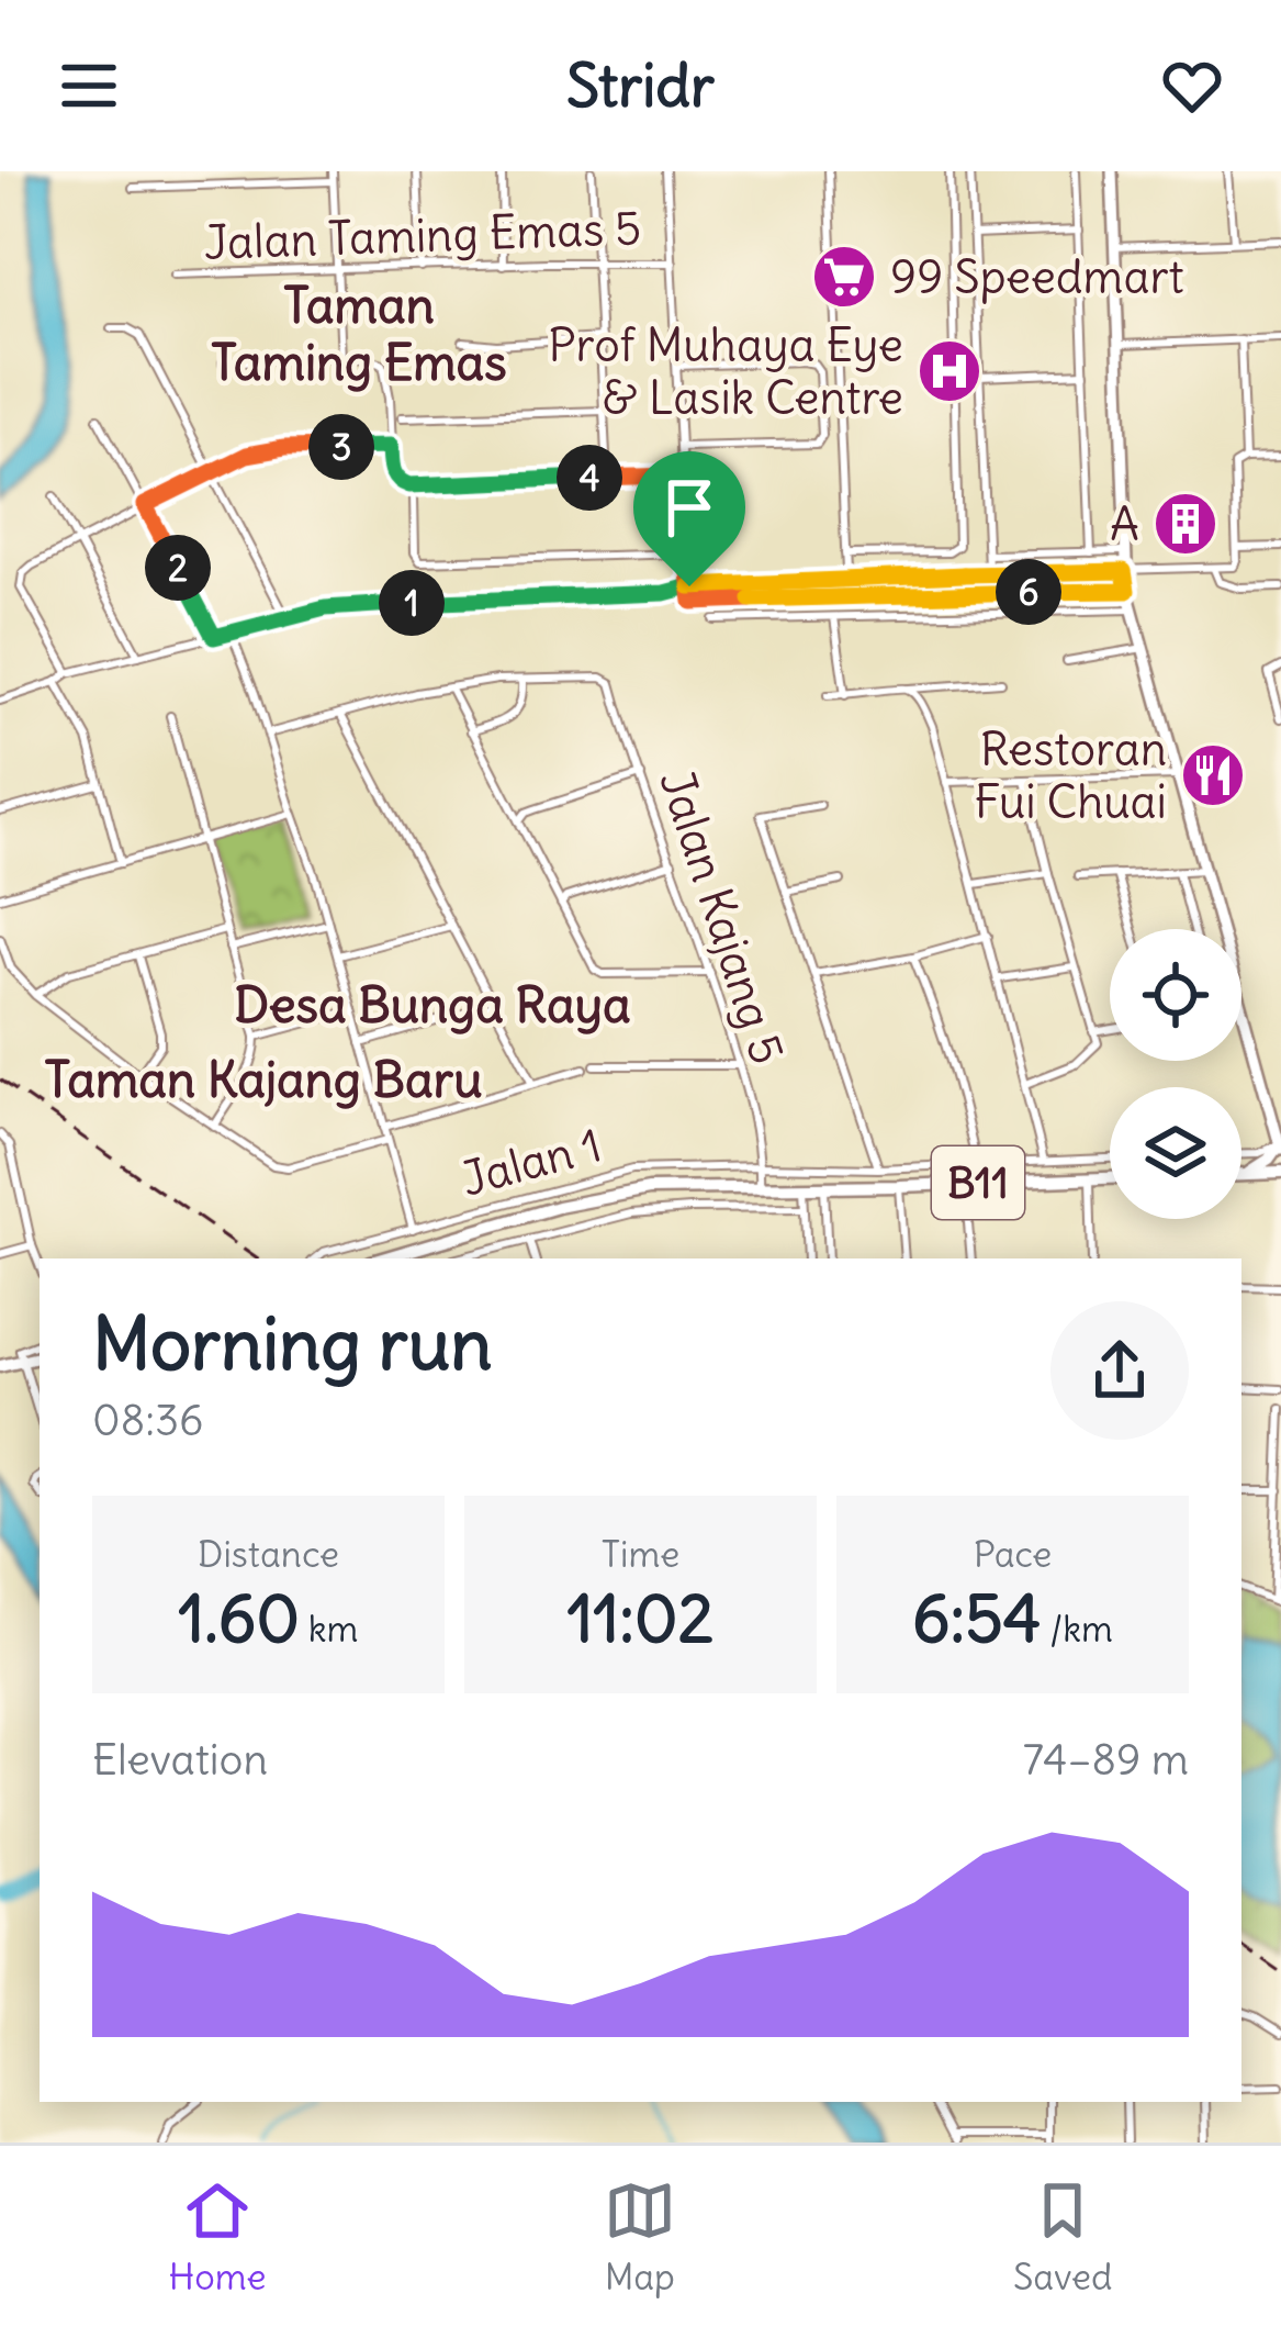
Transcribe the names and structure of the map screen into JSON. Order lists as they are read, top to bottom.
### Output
{
  "streets": {
    "main road": ["B11"],
    "street": ["Jalan Taming Emas 5", "Jalan Kajang 5", "Jalan 1"]
  },
  "crossings": [
    ["Jalan Kajang 5", "Jalan 1"],
    ["Jalan Kajang 5", "B11"]
  ],
  "districts": ["Taman Taming Emas", "Desa Bunga Raya", "Taman Kajang Baru"],
  "places": {
    "supermarket": ["99 Speedmart"],
    "hospital": ["Prof Muhaya Eye & Lasik Centre"],
    "building": ["A"],
    "restaurant": ["Restoran Fui Chuai"]
  },
  "page": {
    "header": "Stridr",
    "pins": [
      "3",
      "4",
      "2",
      "6",
      "1"
    ],
    "heading": ["Morning run", "08:36"],
    "stats": [
      ["Distance", "1.60 km"],
      ["Time", "11:02"],
      ["Pace", "6:54 /km"]
    ],
    "chart": ["Elevation", "74–89 m"],
    "tabs": ["Home", "Map", "Saved"]
  }
}
